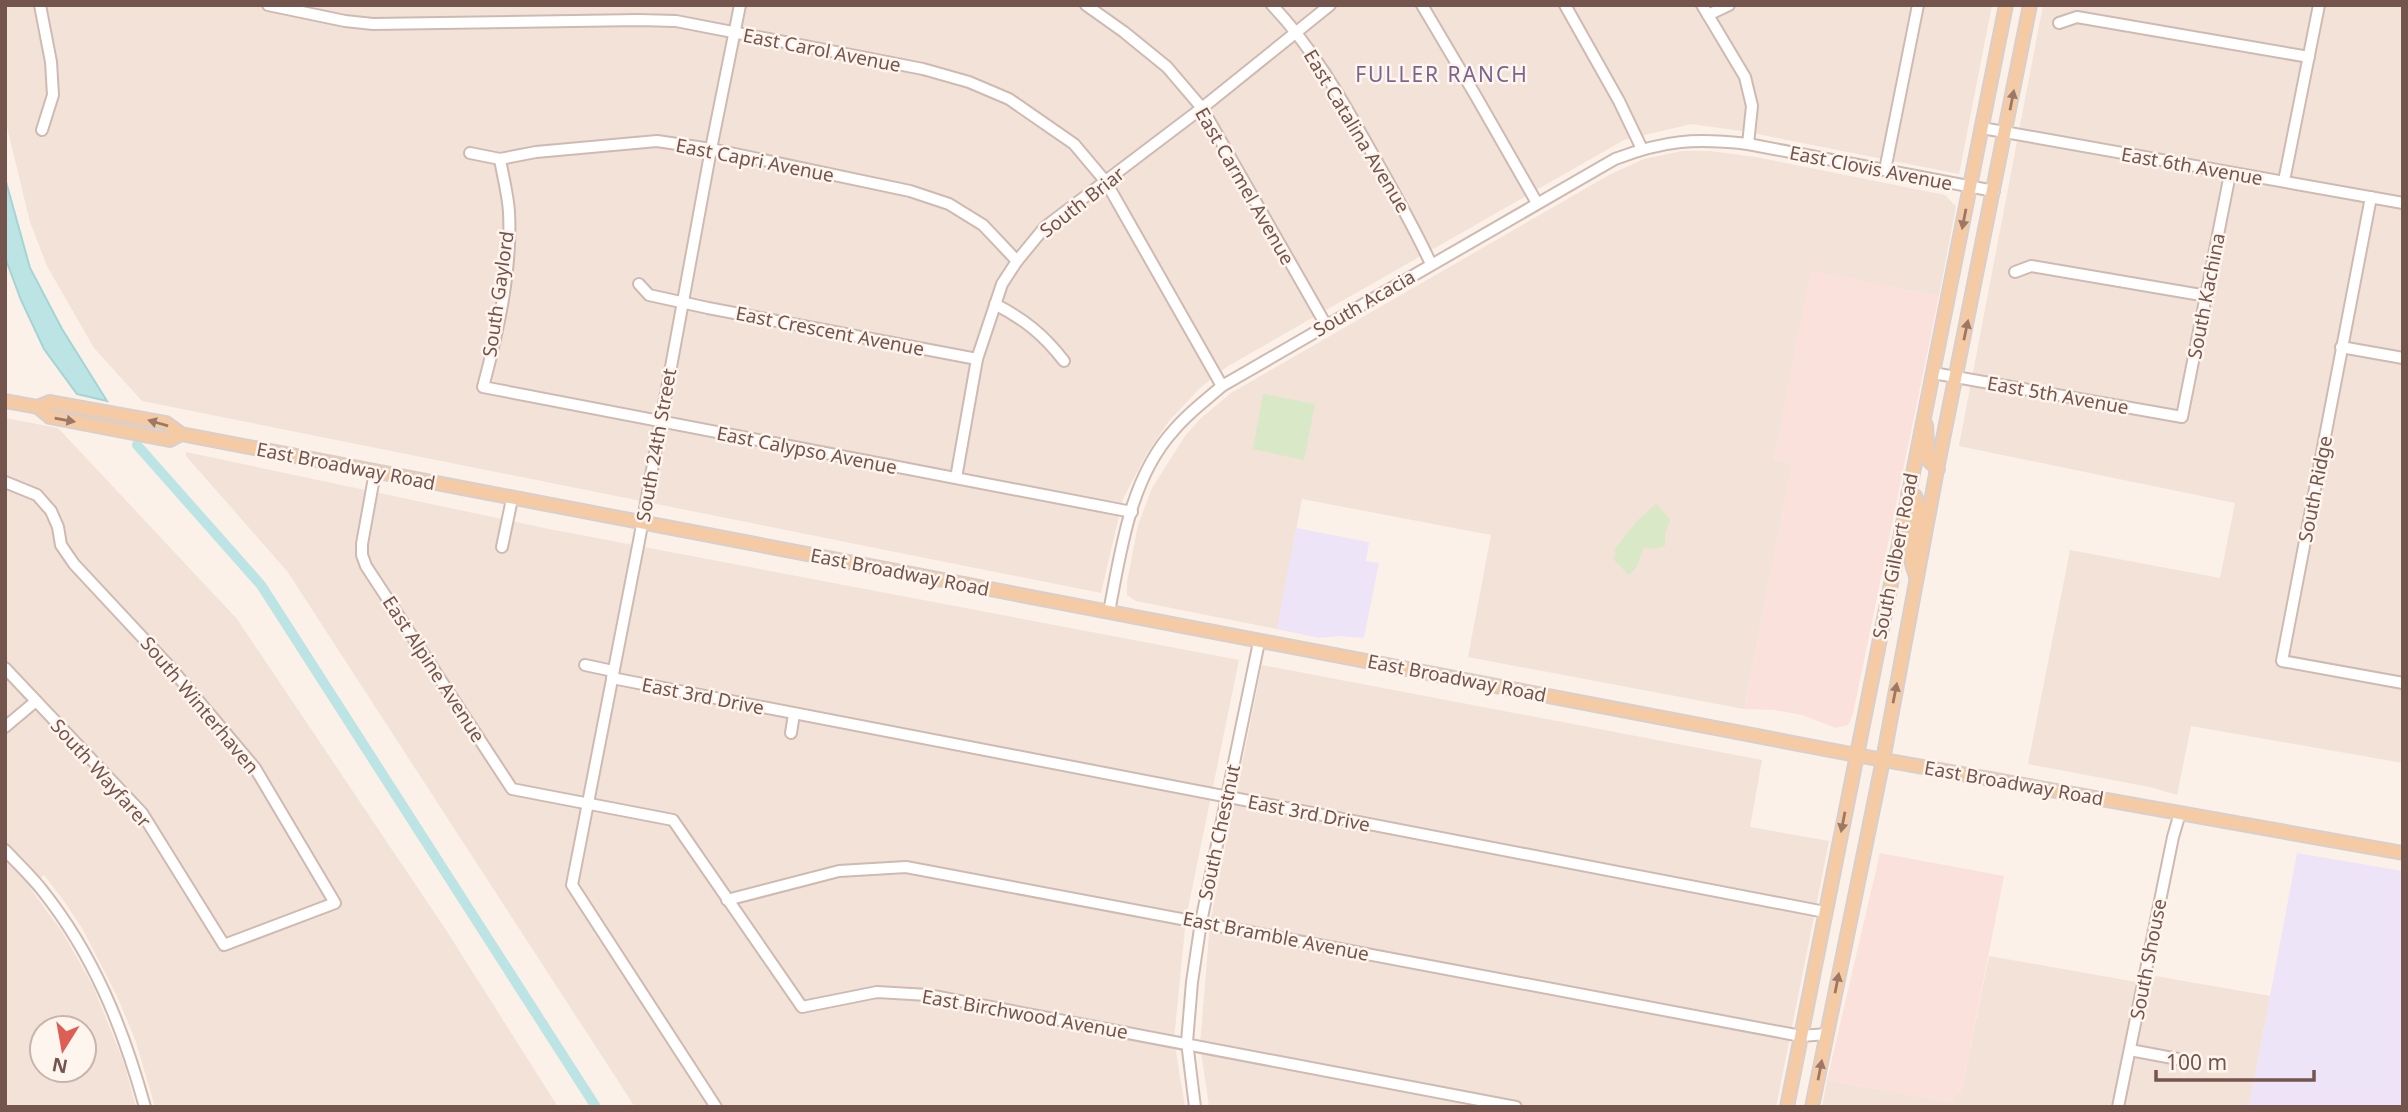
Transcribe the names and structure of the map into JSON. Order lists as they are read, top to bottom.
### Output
{
  "streets": {
    "main road": ["East Broadway Road", "South Gilbert Road"],
    "street": [
      "East Carol Avenue",
      "East Catalina Avenue",
      "East Capri Avenue",
      "East 6th Avenue",
      "East Clovis Avenue",
      "East Carmel Avenue",
      "South Briar",
      "South Gaylord",
      "South Kachina",
      "South Acacia",
      "East Crescent Avenue",
      "East 5th Avenue",
      "South 24th Street",
      "East Calypso Avenue",
      "South Ridge",
      "East Alpine Avenue",
      "East 3rd Drive",
      "South Winterhaven",
      "South Wayfarer",
      "South Chestnut",
      "East Bramble Avenue",
      "South Shouse",
      "East Birchwood Avenue"
    ]
  },
  "crossings": [
    ["East Carol Avenue", "South Briar"],
    ["East Carol Avenue", "South Acacia"],
    ["East Carol Avenue", "South 24th Street"],
    ["East Catalina Avenue", "South Briar"],
    ["East Catalina Avenue", "South Acacia"],
    ["East Capri Avenue", "South Briar"],
    ["East Capri Avenue", "South Gaylord"],
    ["East Capri Avenue", "South 24th Street"],
    ["East 6th Avenue", "South Kachina"],
    ["East 6th Avenue", "South Ridge"],
    ["East 6th Avenue", "South Gilbert Road"],
    ["East Clovis Avenue", "South Acacia"],
    ["East Clovis Avenue", "South Gilbert Road"],
    ["East Carmel Avenue", "South Briar"],
    ["East Carmel Avenue", "South Acacia"],
    ["South Briar", "East Crescent Avenue"],
    ["South Briar", "East Calypso Avenue"],
    ["South Gaylord", "East Calypso Avenue"],
    ["South Kachina", "East 5th Avenue"],
    ["South Acacia", "East Calypso Avenue"],
    ["South Acacia", "East Broadway Road"],
    ["East Crescent Avenue", "South 24th Street"],
    ["East 5th Avenue", "South Gilbert Road"],
    ["South 24th Street", "East Calypso Avenue"],
    ["South 24th Street", "East Broadway Road"],
    ["South 24th Street", "East Alpine Avenue"],
    ["South 24th Street", "East 3rd Drive"],
    ["South 24th Street", "East Birchwood Avenue"],
    ["East Broadway Road", "South Gilbert Road"],
    ["East Broadway Road", "East Alpine Avenue"],
    ["East Broadway Road", "South Chestnut"],
    ["East Broadway Road", "South Shouse"],
    ["South Gilbert Road", "East 3rd Drive"],
    ["South Gilbert Road", "East Bramble Avenue"],
    ["East Alpine Avenue", "East Birchwood Avenue"],
    ["East 3rd Drive", "South Chestnut"],
    ["South Winterhaven", "South Wayfarer"],
    ["South Chestnut", "East Bramble Avenue"],
    ["South Chestnut", "East Birchwood Avenue"],
    ["East Bramble Avenue", "East Birchwood Avenue"]
  ],
  "districts": ["FULLER RANCH"],
  "scale_bar": "100 m",
  "north": "bottom"
}
